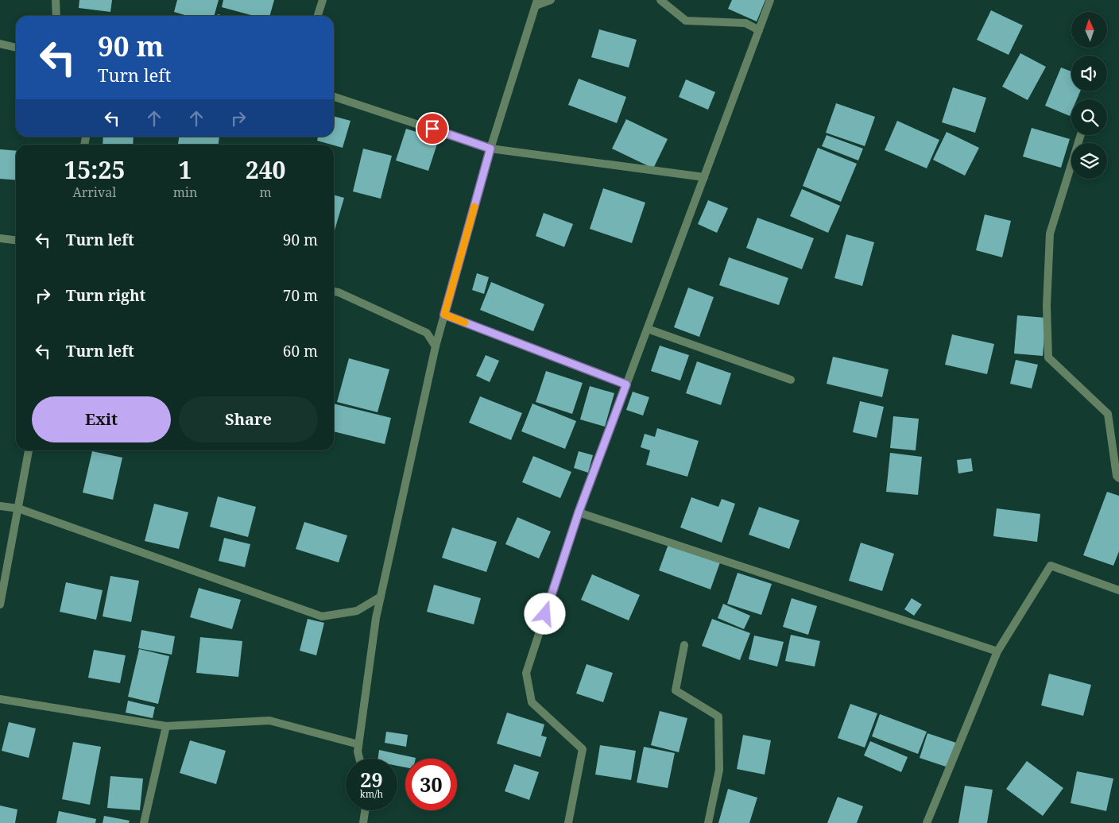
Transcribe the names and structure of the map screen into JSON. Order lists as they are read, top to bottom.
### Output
{
  "north": "top",
  "page": {
    "turn": ["90 m", "Turn left"],
    "eta": [
      "15:25",
      "Arrival",
      "1",
      "min",
      "240",
      "m"
    ],
    "list": [
      {
        "name": "Turn left",
        "value": "90 m"
      },
      {
        "name": "Turn right",
        "value": "70 m"
      },
      {
        "name": "Turn left",
        "value": "60 m"
      }
    ],
    "buttons": ["Exit", "Share"],
    "speed": "29 km/h",
    "limit": "30"
  }
}
